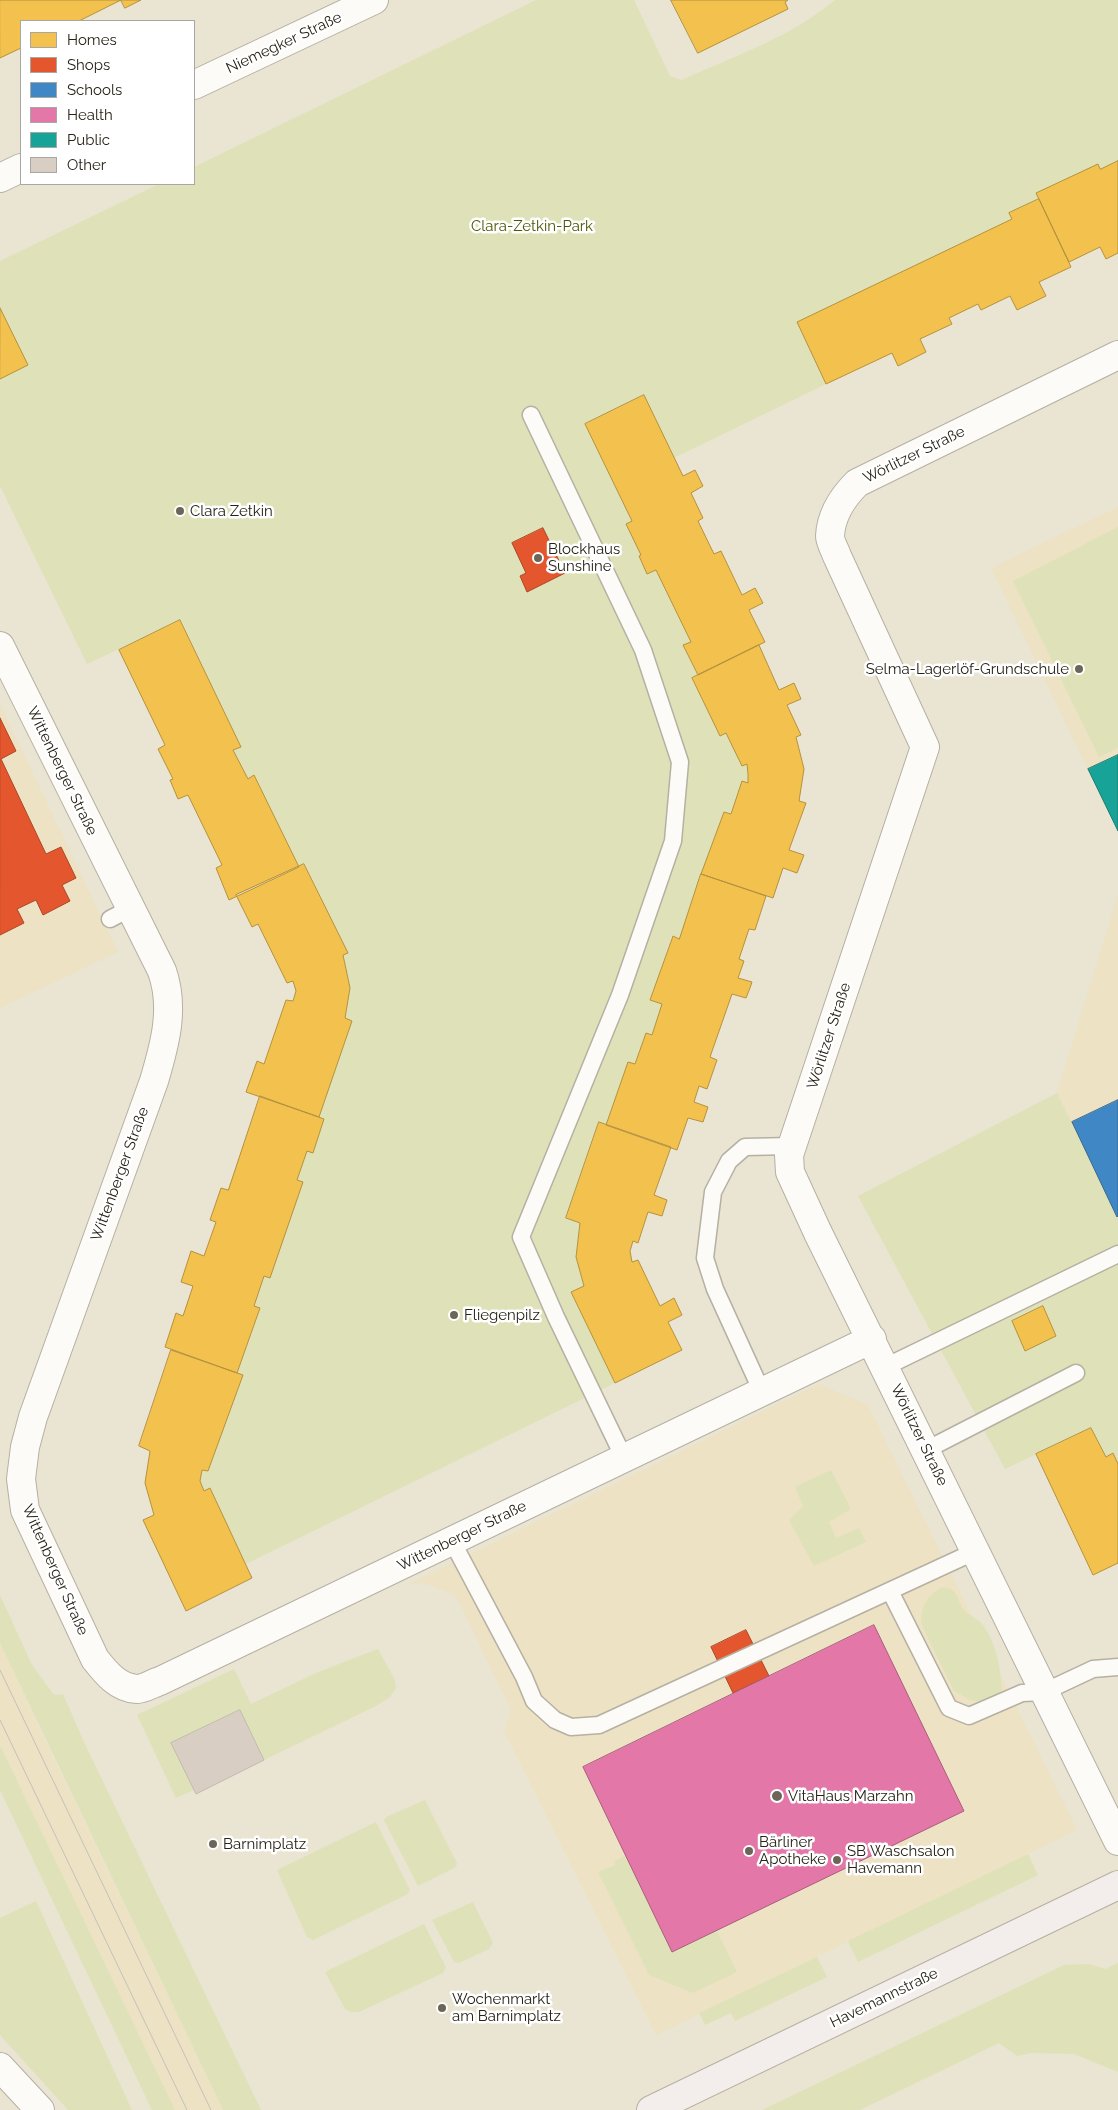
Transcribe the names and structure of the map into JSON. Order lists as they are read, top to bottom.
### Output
{
  "streets": {
    "main road": ["Havemannstraße"],
    "street": ["Niemegker Straße", "Wörlitzer Straße", "Wittenberger Straße"]
  },
  "crossings": [
    ["Wörlitzer Straße", "Wittenberger Straße"]
  ],
  "parks": ["Clara-Zetkin-Park"],
  "places": [
    "Clara Zetkin",
    "Blockhaus Sunshine",
    "Selma-Lagerlöf-Grundschule",
    "Fliegenpilz",
    "VitaHaus Marzahn",
    "Barnimplatz",
    "Bärliner Apotheke",
    "SB Waschsalon Havemann",
    "Wochenmarkt am Barnimplatz"
  ],
  "legend": [
    "Homes",
    "Shops",
    "Schools",
    "Health",
    "Public",
    "Other"
  ]
}
